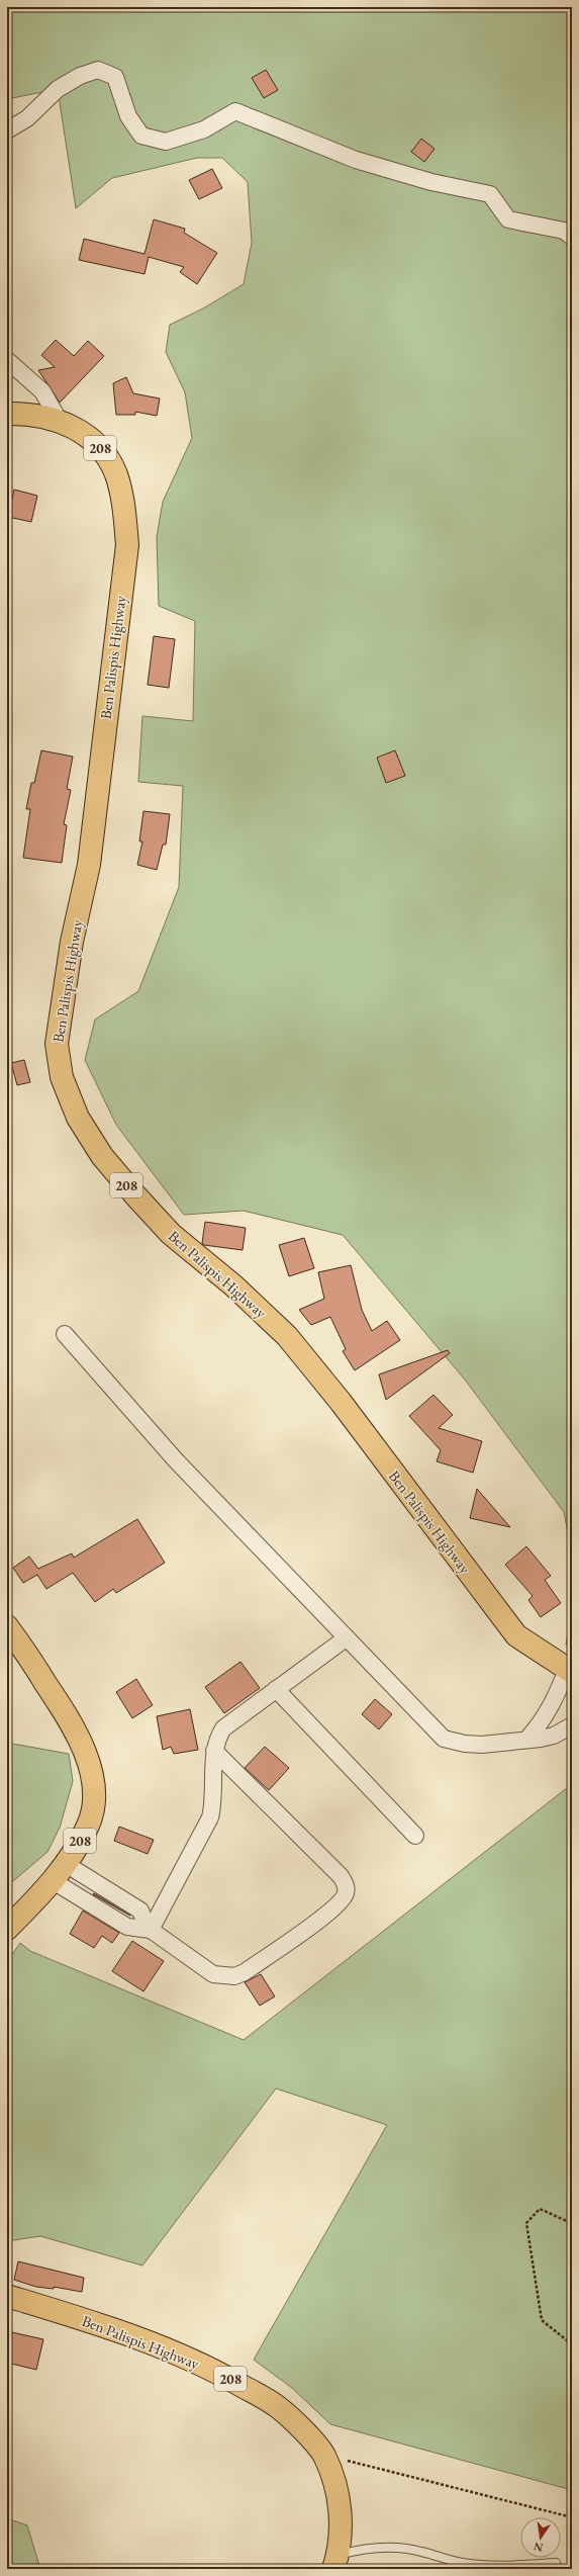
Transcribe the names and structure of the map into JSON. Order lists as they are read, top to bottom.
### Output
{
  "streets": {
    "main road": ["208", "Ben Palispis Highway"]
  },
  "north": "bottom"
}
